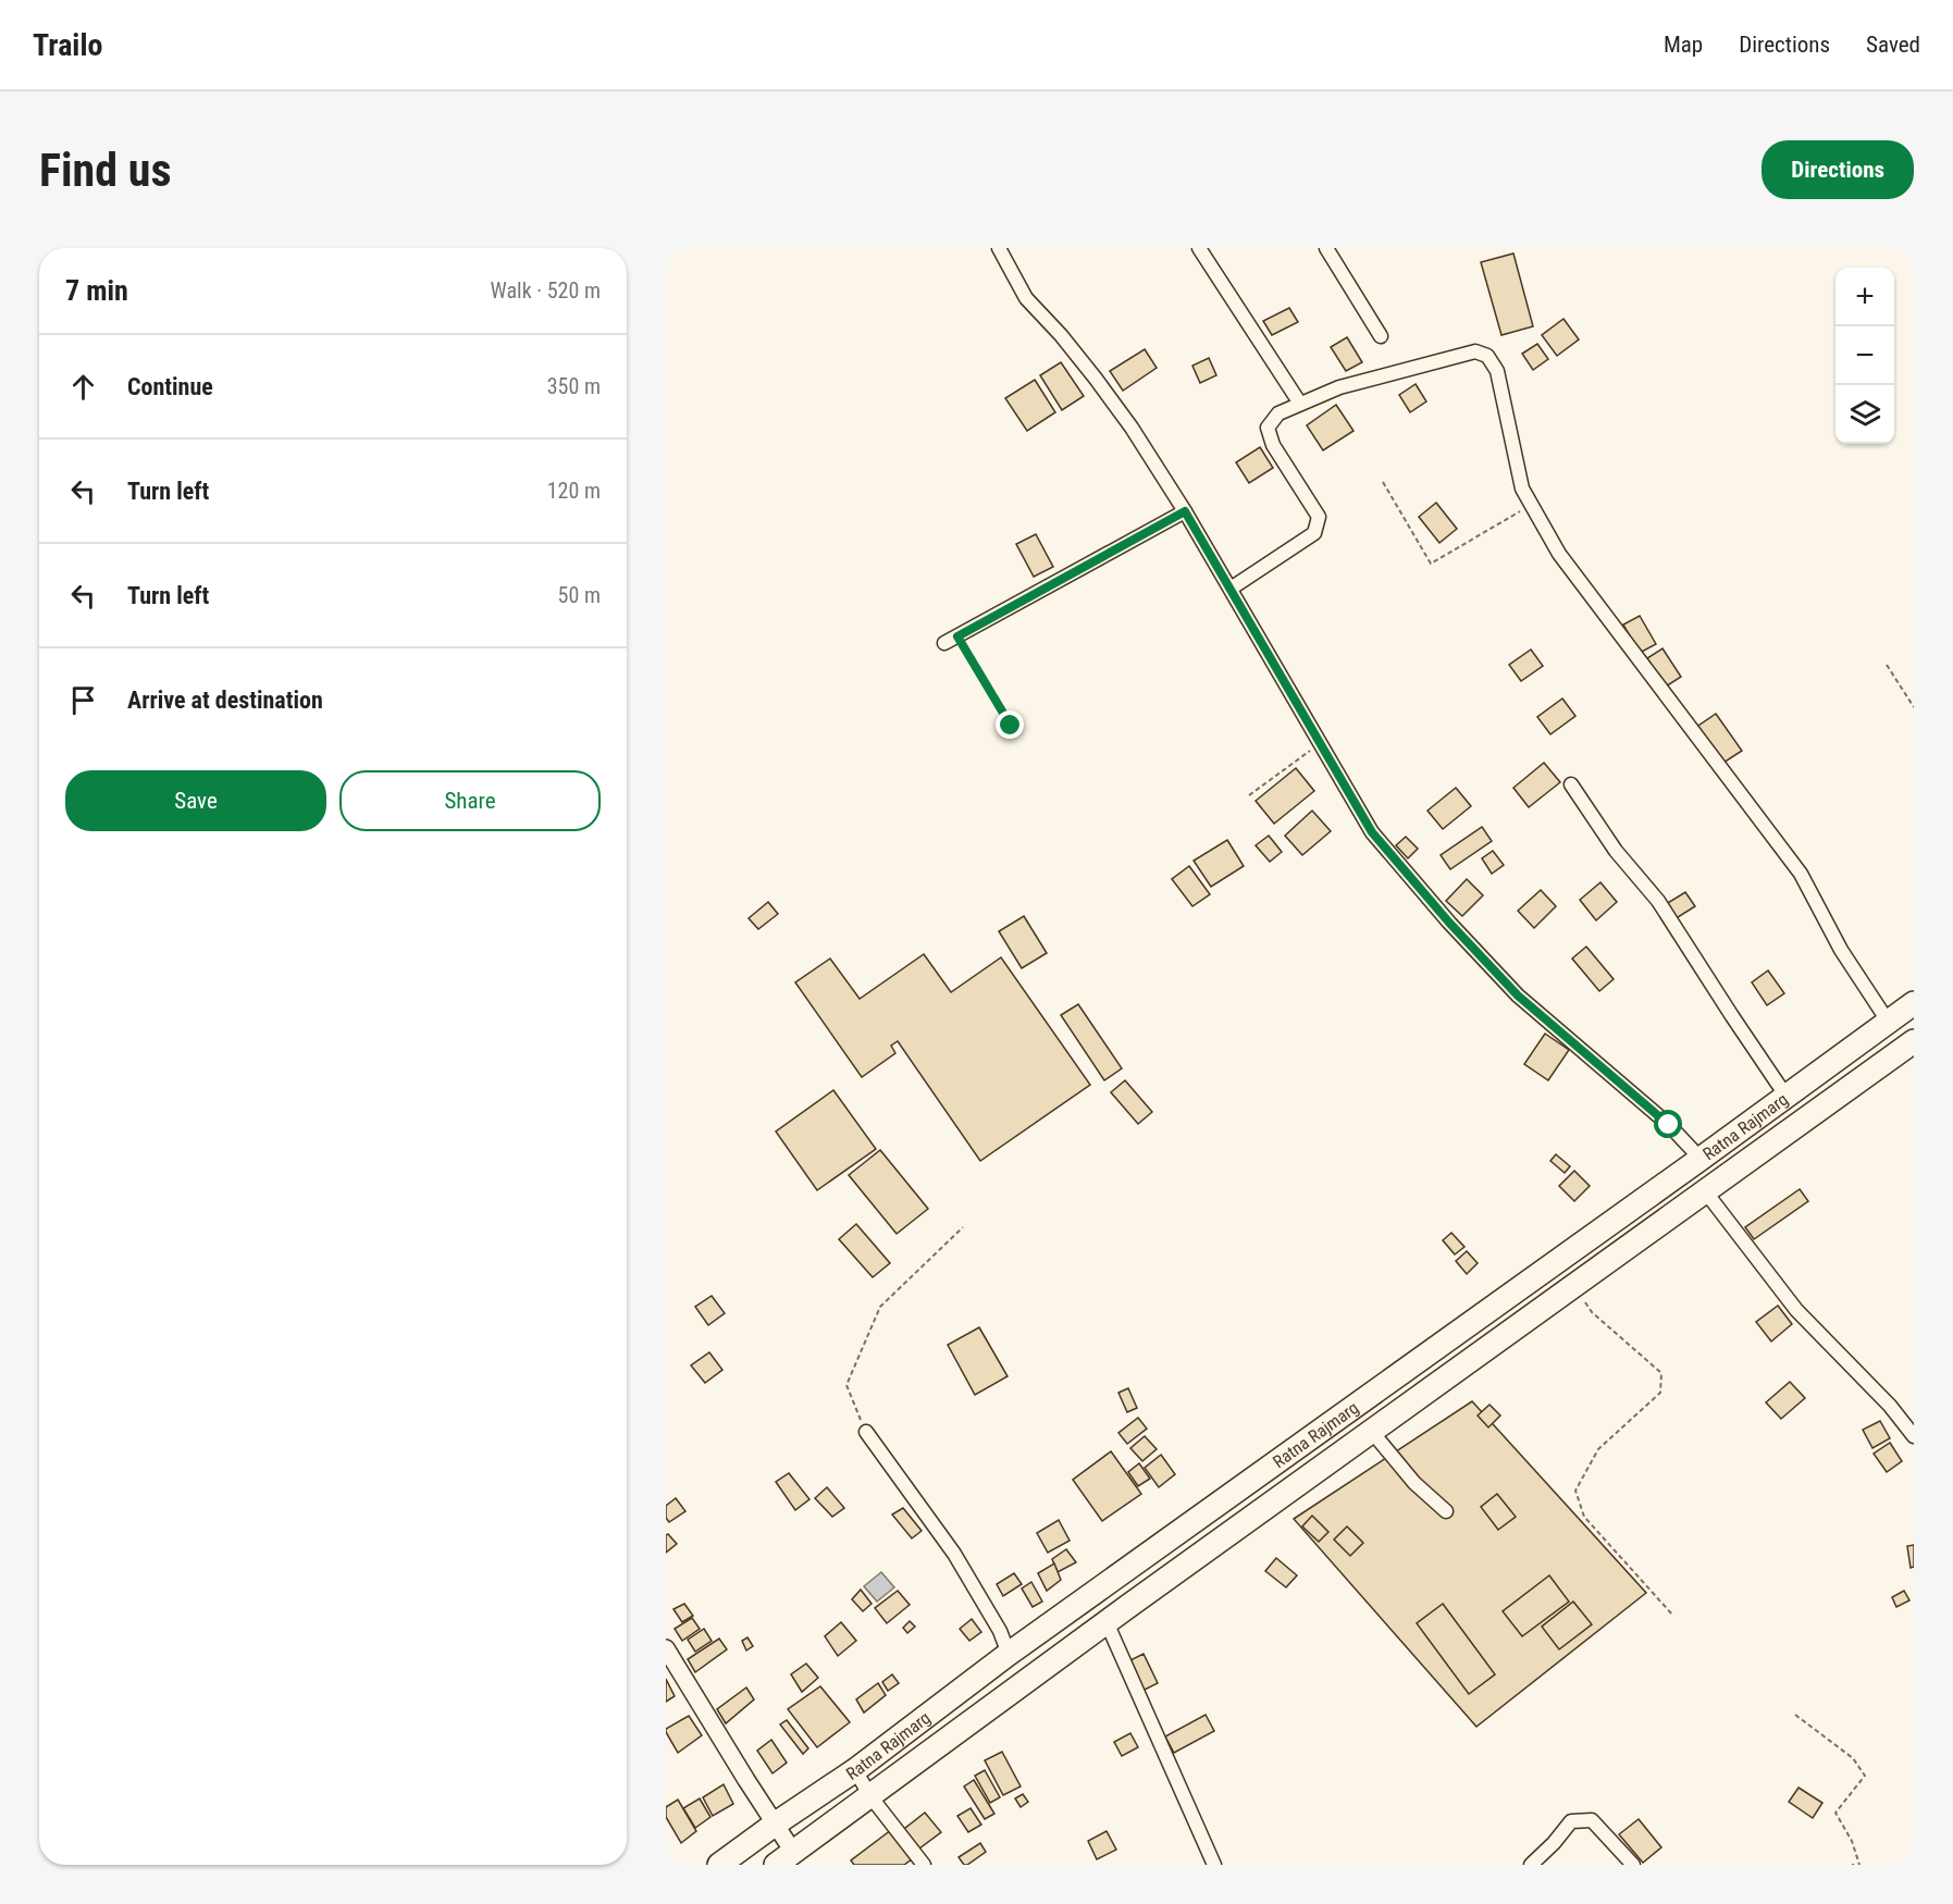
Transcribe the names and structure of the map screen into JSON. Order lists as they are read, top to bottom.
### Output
{
  "streets": {
    "highway": ["Ratna Rajmarg"]
  },
  "page": {
    "header": "Trailo",
    "nav": ["Map", "Directions", "Saved"],
    "buttons": [
      "Directions",
      ["Save", "Share"]
    ],
    "title": "Find us",
    "heading": ["7 min", "Walk · 520 m"],
    "map_buttons": ["+", "−"],
    "list": [
      ["Continue", "350 m"],
      ["Turn left", "120 m"],
      ["Turn left", "50 m"],
      "Arrive at destination"
    ]
  }
}
